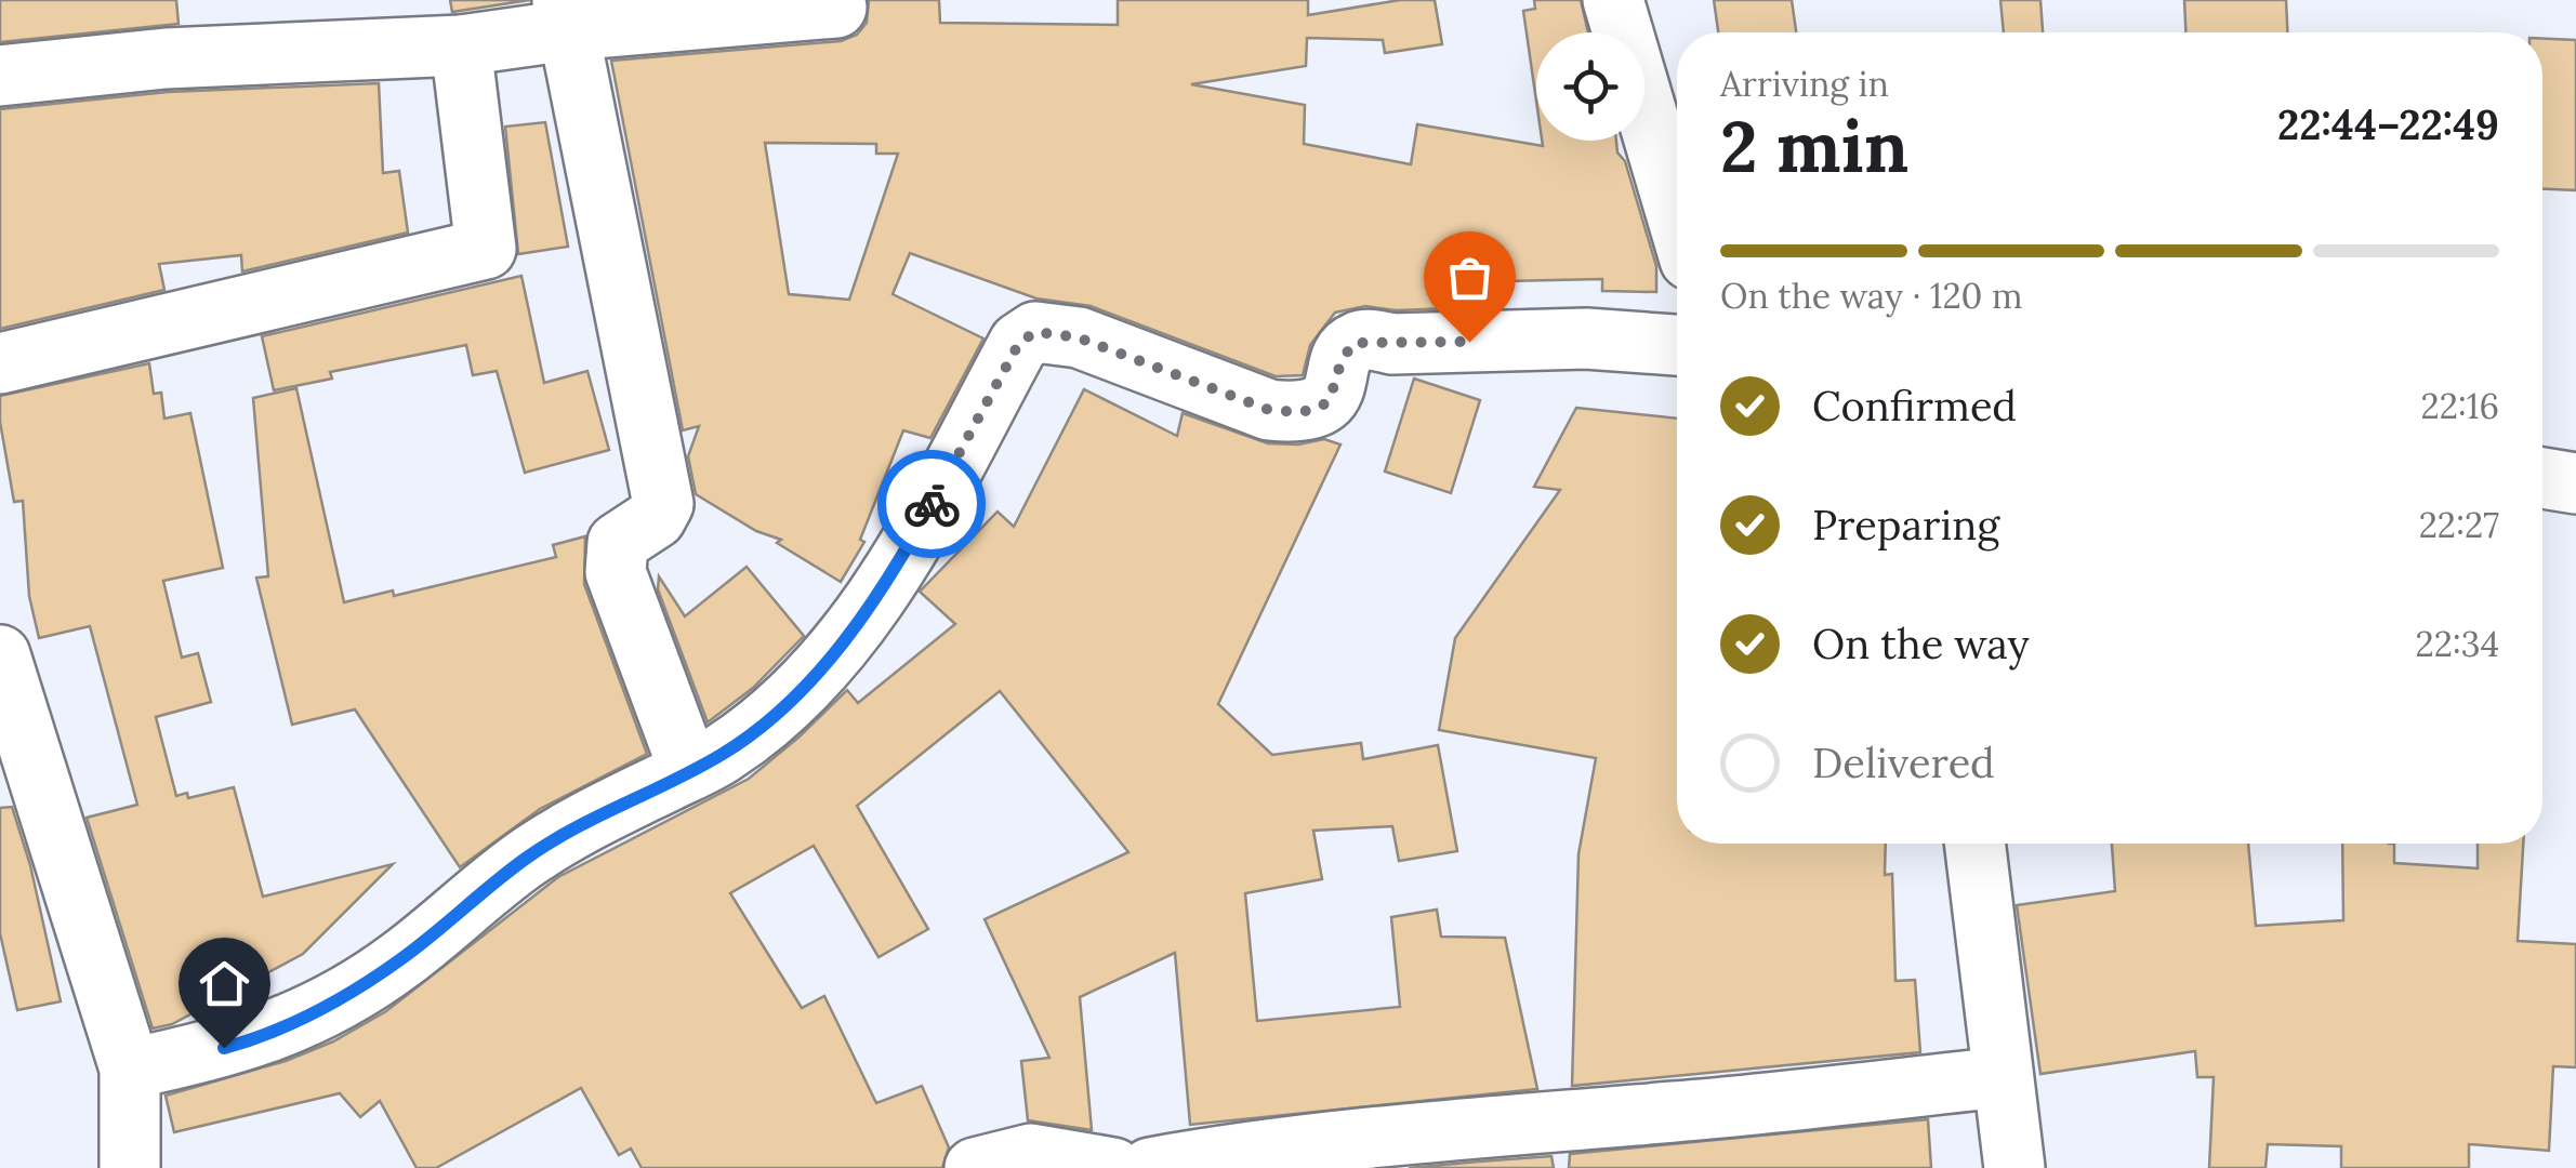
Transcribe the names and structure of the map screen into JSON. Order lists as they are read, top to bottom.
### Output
{
  "page": {
    "heading": ["2 min", "Arriving in", "22:44–22:49"],
    "bar": "On the way · 120 m",
    "list": [
      ["Confirmed", "22:16"],
      ["Preparing", "22:27"],
      ["On the way", "22:34"],
      "Delivered"
    ]
  }
}
